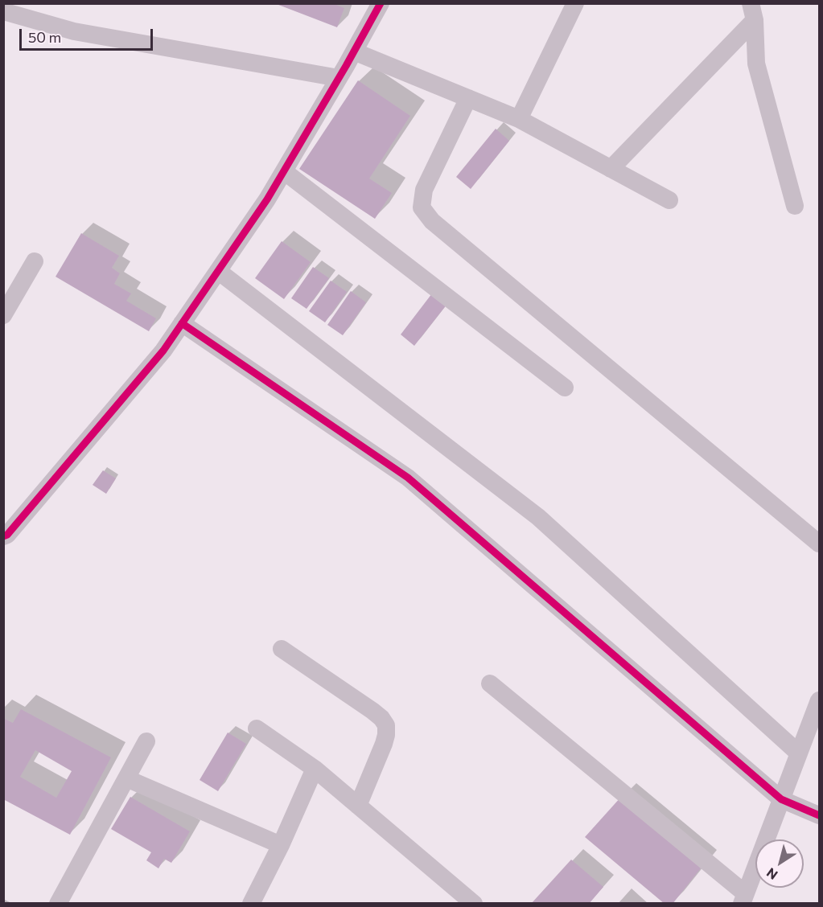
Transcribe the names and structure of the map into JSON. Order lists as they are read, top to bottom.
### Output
{
  "scale_bar": "50 m",
  "north": "bottom left"
}
